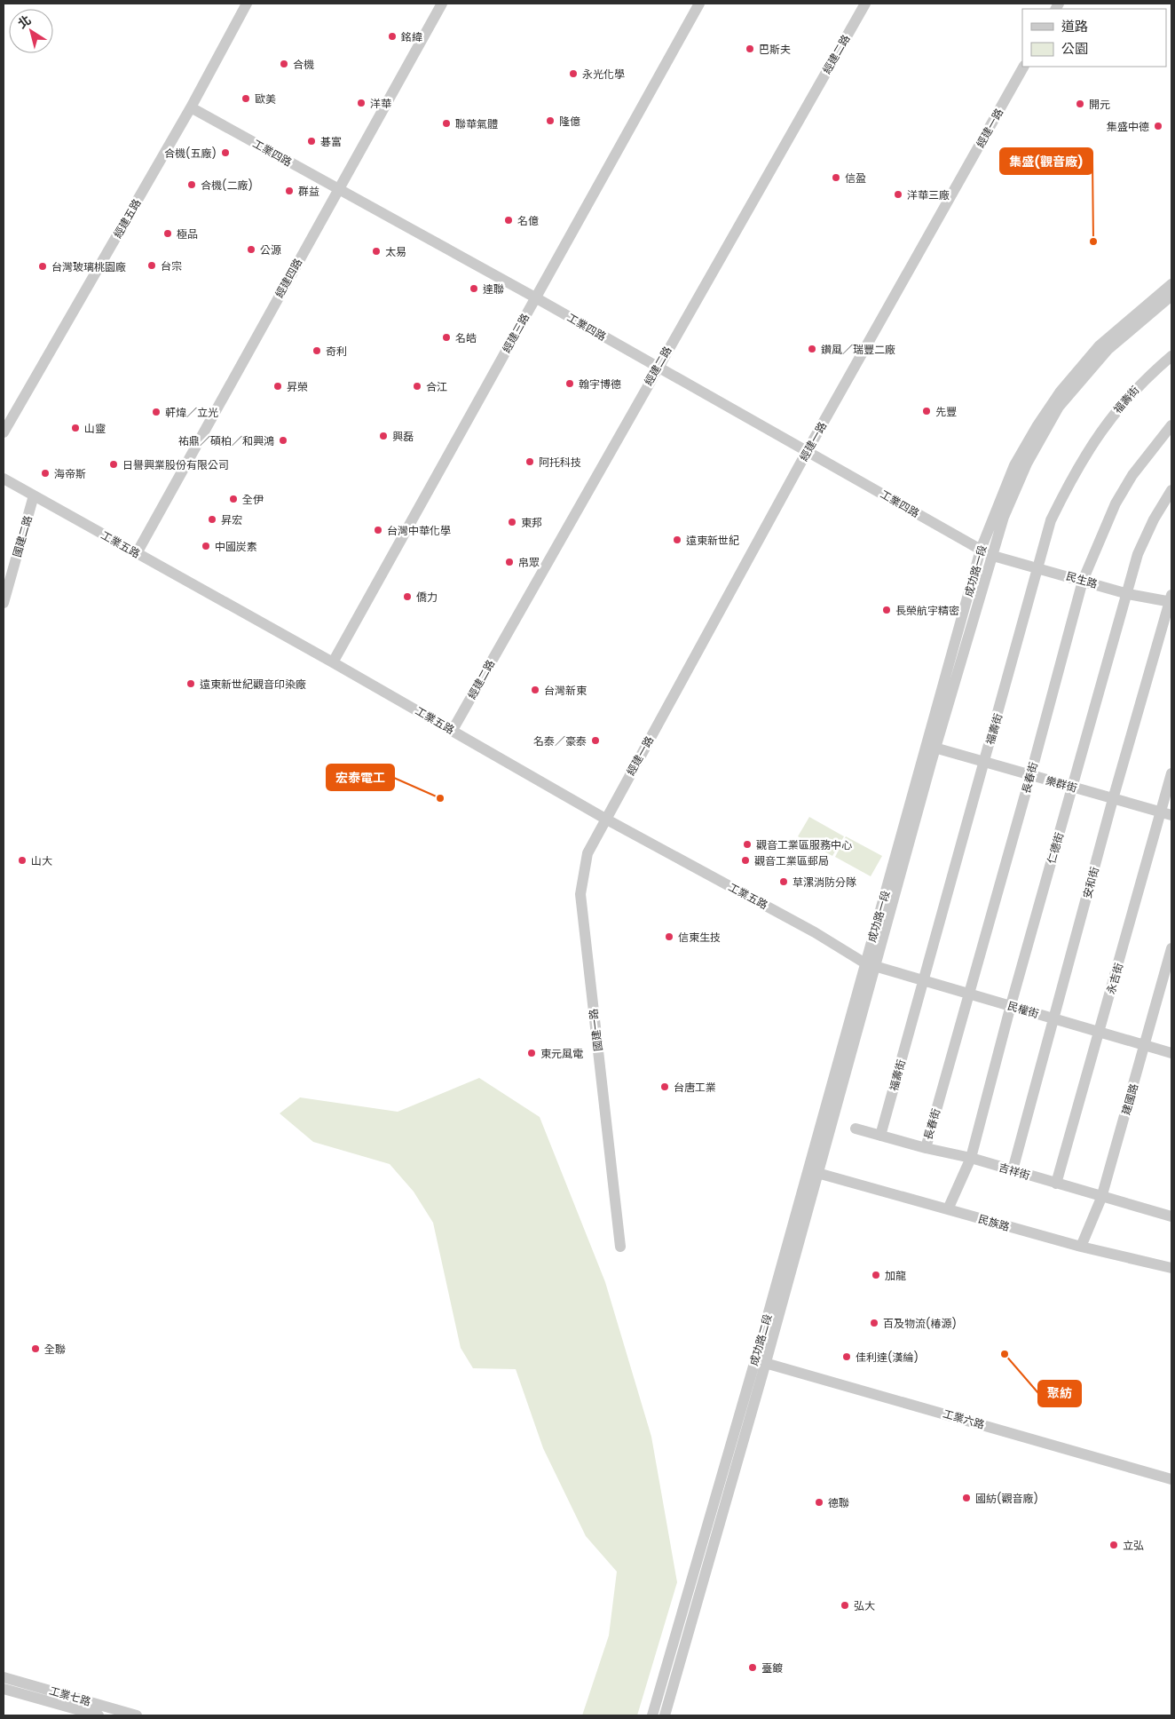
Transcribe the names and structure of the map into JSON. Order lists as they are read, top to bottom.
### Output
{
  "streets": {
    "street": [
      "經建二路",
      "經建一路",
      "工業四路",
      "經建五路",
      "經建四路",
      "經建三路",
      "福壽街",
      "國建二路",
      "工業五路",
      "成功路一段",
      "民生路",
      "長春街",
      "樂群街",
      "仁德街",
      "安和街",
      "永吉街",
      "民權街",
      "國建一路",
      "建國路",
      "吉祥街",
      "民族路",
      "成功路二段",
      "工業六路",
      "工業七路"
    ]
  },
  "crossings": [
    ["經建二路", "工業四路"],
    ["經建二路", "工業五路"],
    ["經建一路", "工業四路"],
    ["經建一路", "工業五路"],
    ["經建一路", "國建一路"],
    ["工業四路", "經建五路"],
    ["工業四路", "經建四路"],
    ["工業四路", "經建三路"],
    ["工業四路", "成功路一段"],
    ["工業四路", "民生路"],
    ["經建四路", "工業五路"],
    ["經建三路", "工業五路"],
    ["福壽街", "民生路"],
    ["福壽街", "樂群街"],
    ["福壽街", "民權街"],
    ["福壽街", "吉祥街"],
    ["國建二路", "工業五路"],
    ["工業五路", "成功路一段"],
    ["工業五路", "民權街"],
    ["工業五路", "國建一路"],
    ["工業五路", "成功路二段"],
    ["成功路一段", "民生路"],
    ["成功路一段", "樂群街"],
    ["成功路一段", "民權街"],
    ["成功路一段", "成功路二段"],
    ["民生路", "長春街"],
    ["民生路", "仁德街"],
    ["民生路", "安和街"],
    ["長春街", "樂群街"],
    ["長春街", "民權街"],
    ["長春街", "吉祥街"],
    ["樂群街", "仁德街"],
    ["樂群街", "安和街"],
    ["樂群街", "永吉街"],
    ["仁德街", "民權街"],
    ["仁德街", "吉祥街"],
    ["仁德街", "民族路"],
    ["安和街", "民權街"],
    ["安和街", "吉祥街"],
    ["永吉街", "民權街"],
    ["永吉街", "吉祥街"],
    ["民權街", "建國路"],
    ["民權街", "成功路二段"],
    ["建國路", "吉祥街"],
    ["建國路", "民族路"],
    ["民族路", "成功路二段"],
    ["成功路二段", "工業六路"]
  ],
  "places": [
    "銘緯",
    "巴斯夫",
    "合機",
    "永光化學",
    "歐美",
    "洋華",
    "開元",
    "隆億",
    "聯華氣體",
    "集盛中德",
    "碁富",
    "合機(五廠)",
    "信盈",
    "合機(二廠)",
    "群益",
    "洋華三廠",
    "名億",
    "極品",
    "集盛(觀音廠)",
    "公源",
    "太易",
    "台宗",
    "台灣玻璃桃園廠",
    "達聯",
    "名皓",
    "鑽風／瑞豐二廠",
    "奇利",
    "翰宇博德",
    "昇榮",
    "合江",
    "先豐",
    "軒煒／立光",
    "山靈",
    "興磊",
    "祐鼎／碩柏／和興鴻",
    "阿托科技",
    "日譽興業股份有限公司",
    "海帝斯",
    "全伊",
    "昇宏",
    "東邦",
    "台灣中華化學",
    "遠東新世紀",
    "中國炭素",
    "帛眾",
    "僑力",
    "長榮航宇精密",
    "遠東新世紀觀音印染廠",
    "台灣新東",
    "名泰／豪泰",
    "宏泰電工",
    "觀音工業區服務中心",
    "山大",
    "觀音工業區郵局",
    "草漯消防分隊",
    "信東生技",
    "東元風電",
    "台唐工業",
    "加龍",
    "百及物流(椿源)",
    "全聯",
    "聚紡",
    "佳利達(漢綸)",
    "國紡(觀音廠)",
    "德聯",
    "立弘",
    "弘大",
    "臺鍍"
  ],
  "legend": ["道路", "公園"],
  "north": "top left"
}
